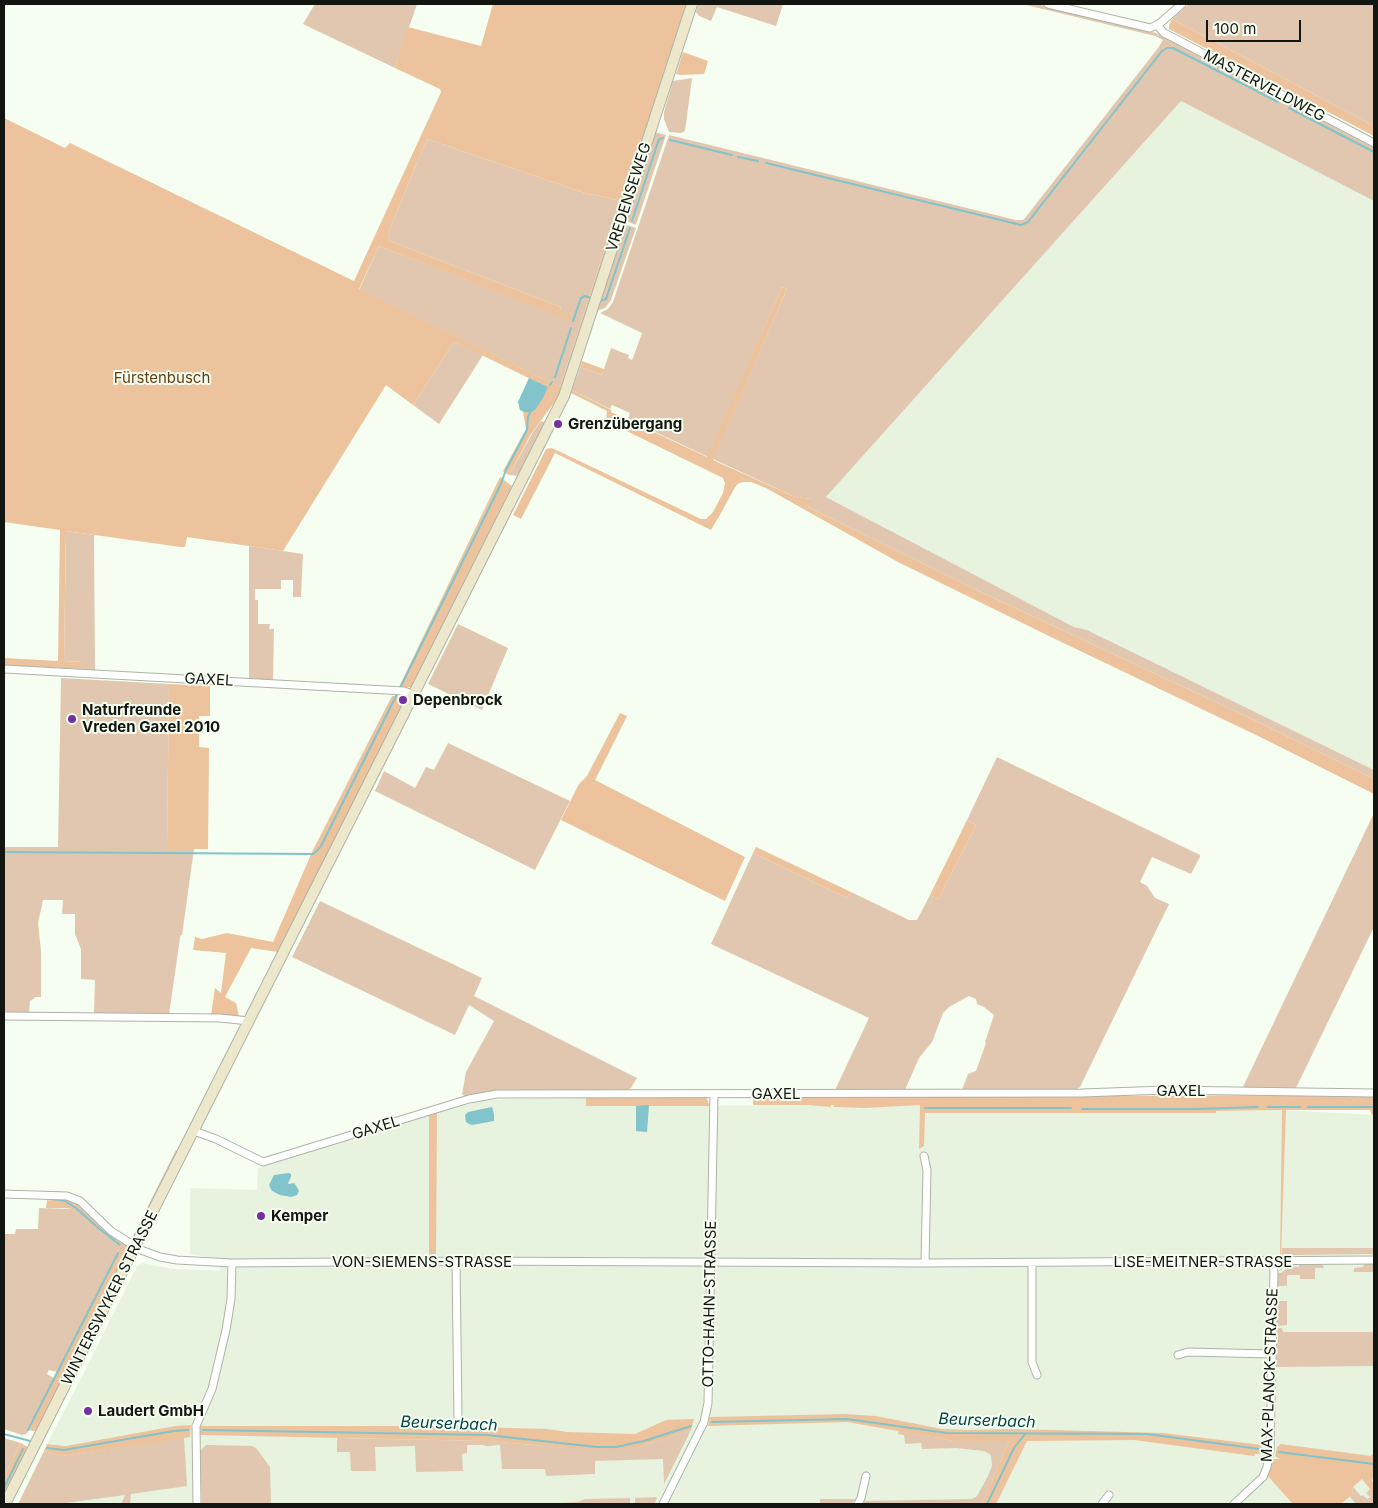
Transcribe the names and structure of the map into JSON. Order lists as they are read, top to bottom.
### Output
{
  "streets": {
    "street": [
      "MASTERVELDWEG",
      "VREDENSEWEG",
      "GAXEL",
      "VON-SIEMENS-STRASSE",
      "LISE-MEITNER-STRASSE",
      "WINTERSWYKER STRASSE",
      "OTTO-HAHN-STRASSE",
      "MAX-PLANCK-STRASSE"
    ]
  },
  "crossings": [
    ["VREDENSEWEG", "GAXEL"],
    ["VREDENSEWEG", "WINTERSWYKER STRASSE"],
    ["GAXEL", "WINTERSWYKER STRASSE"],
    ["GAXEL", "OTTO-HAHN-STRASSE"],
    ["VON-SIEMENS-STRASSE", "LISE-MEITNER-STRASSE"],
    ["VON-SIEMENS-STRASSE", "WINTERSWYKER STRASSE"],
    ["VON-SIEMENS-STRASSE", "OTTO-HAHN-STRASSE"],
    ["LISE-MEITNER-STRASSE", "OTTO-HAHN-STRASSE"],
    ["LISE-MEITNER-STRASSE", "MAX-PLANCK-STRASSE"]
  ],
  "water": ["Beurserbach"],
  "parks": ["Fürstenbusch"],
  "places": [
    "Grenzübergang",
    "Depenbrock",
    "Naturfreunde Vreden Gaxel 2010",
    "Kemper",
    "Laudert GmbH"
  ],
  "scale_bar": "100 m"
}
